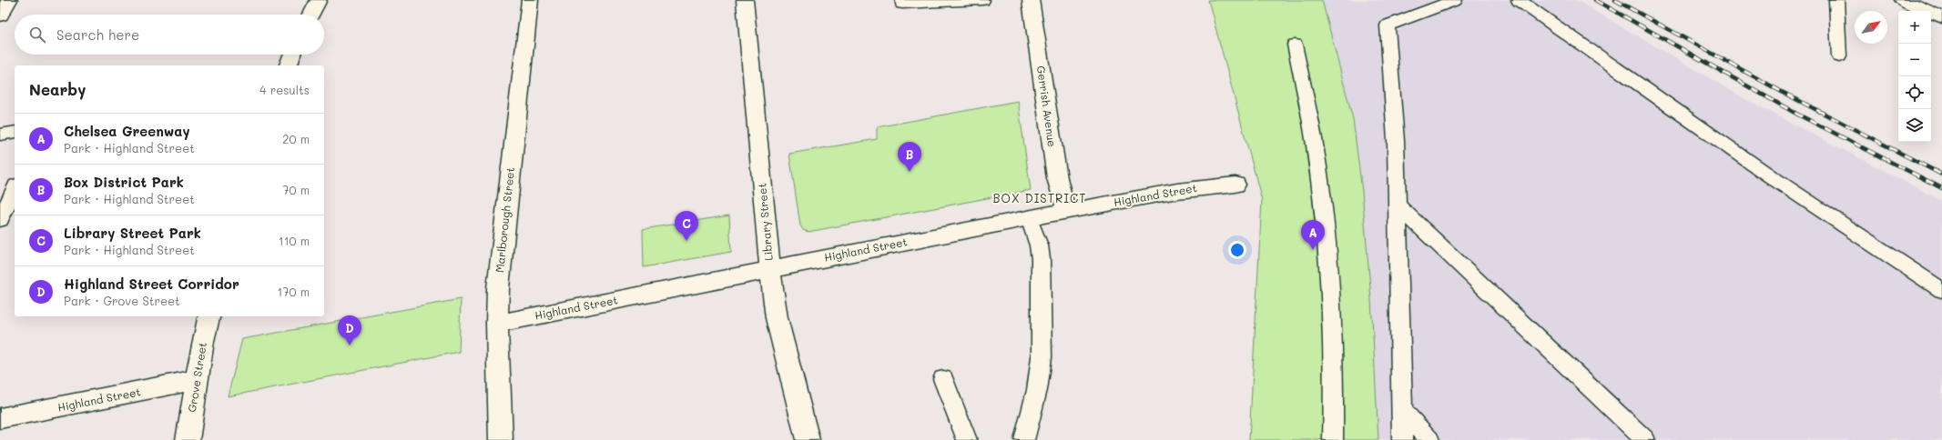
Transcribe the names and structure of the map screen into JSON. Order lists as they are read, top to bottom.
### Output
{
  "streets": {
    "street": [
      "Gerrish Avenue",
      "Highland Street",
      "Marlborough Street",
      "Library Street",
      "Grove Street"
    ]
  },
  "crossings": [
    ["Gerrish Avenue", "Highland Street"],
    ["Highland Street", "Marlborough Street"],
    ["Highland Street", "Library Street"],
    ["Highland Street", "Grove Street"]
  ],
  "districts": ["BOX DISTRICT"],
  "north": "top right",
  "page": {
    "map_buttons": ["+", "−"],
    "search": "Search here",
    "heading": ["Nearby", "4 results"],
    "list": [
      {
        "mark": "A",
        "name": "Chelsea Greenway",
        "note": "Park · Highland Street",
        "value": "20 m"
      },
      {
        "mark": "B",
        "name": "Box District Park",
        "note": "Park · Highland Street",
        "value": "70 m"
      },
      {
        "mark": "C",
        "name": "Library Street Park",
        "note": "Park · Highland Street",
        "value": "110 m"
      },
      {
        "mark": "D",
        "name": "Highland Street Corridor",
        "note": "Park · Grove Street",
        "value": "170 m"
      }
    ],
    "pins": [
      "B",
      "C",
      "A",
      "D"
    ]
  }
}
